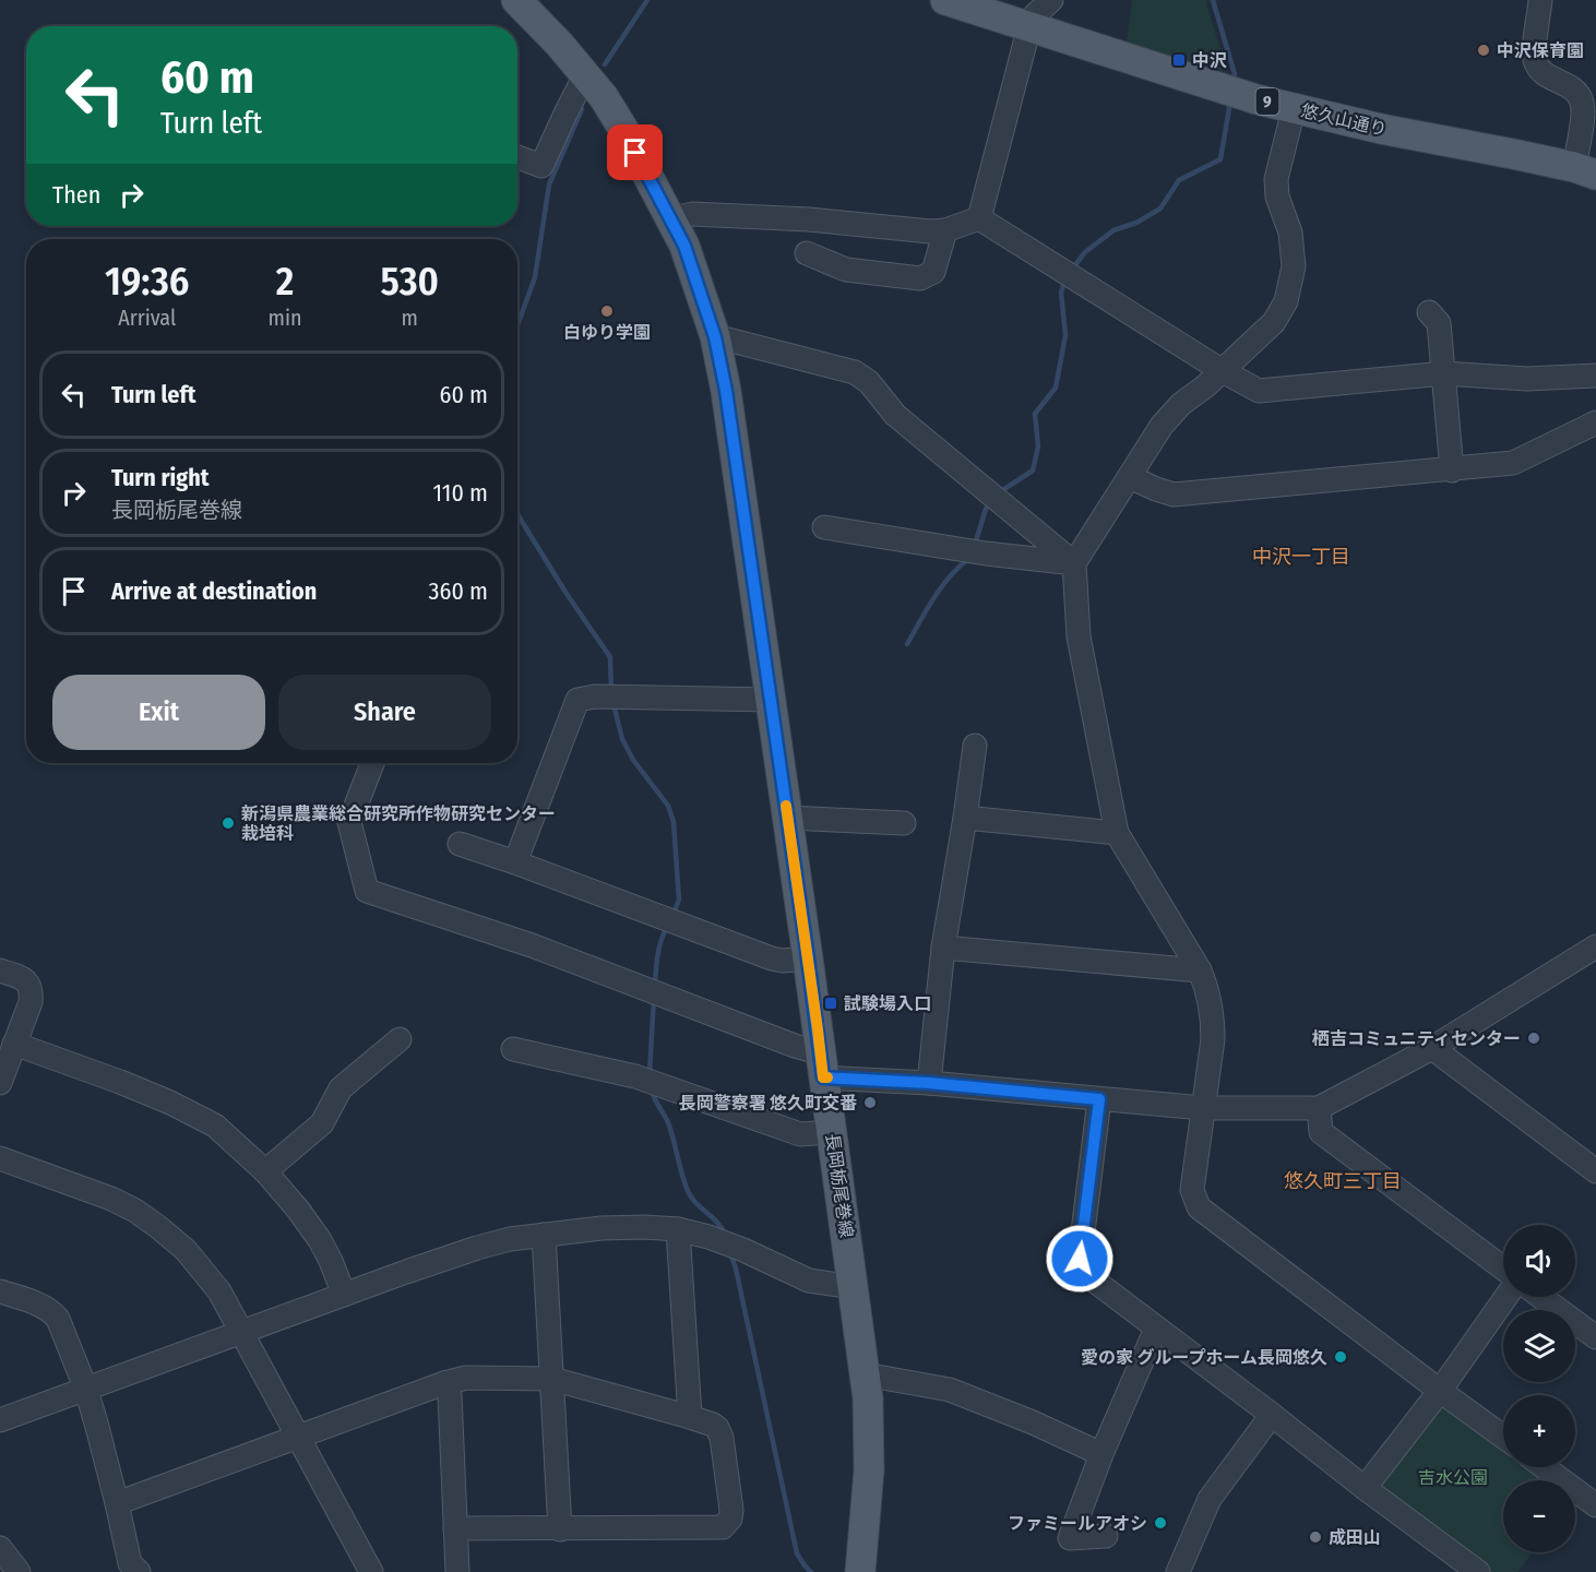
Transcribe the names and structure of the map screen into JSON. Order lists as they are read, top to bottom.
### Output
{
  "streets": {
    "main road": ["9", "悠久山通り", "長岡栃尾巻線"]
  },
  "districts": ["中沢一丁目", "悠久町三丁目"],
  "parks": ["吉水公園"],
  "places": {
    "other": [
      "中沢保育園",
      "白ゆり学園",
      "新潟県農業総合研究所作物研究センター 栽培科",
      "栖吉コミュニティセンター",
      "長岡警察署 悠久町交番",
      "愛の家 グループホーム長岡悠久",
      "ファミールアオシ",
      "成田山"
    ],
    "transit": ["中沢", "試験場入口"]
  },
  "page": {
    "turn": ["60 m", "Turn left"],
    "then": "Then",
    "eta": [
      "19:36",
      "Arrival",
      "2",
      "min",
      "530",
      "m"
    ],
    "list": [
      {
        "name": "Turn left",
        "value": "60 m"
      },
      {
        "name": "Turn right",
        "note": "長岡栃尾巻線",
        "value": "110 m"
      },
      {
        "name": "Arrive at destination",
        "value": "360 m"
      }
    ],
    "buttons": ["Exit", "Share"],
    "map_buttons": ["+", "−"]
  }
}
